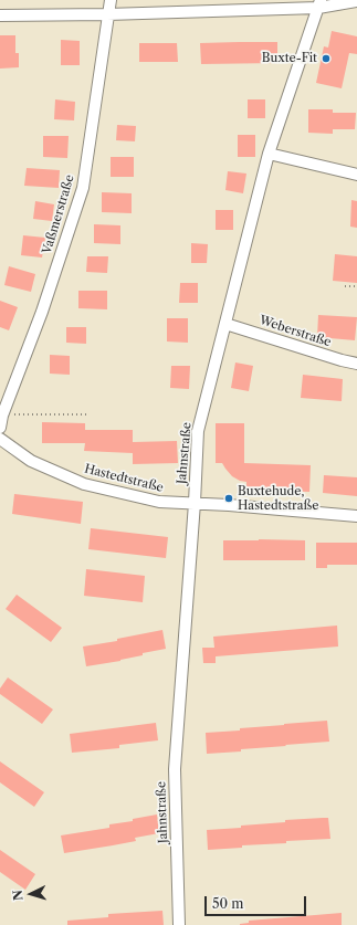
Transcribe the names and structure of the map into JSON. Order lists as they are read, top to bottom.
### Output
{
  "streets": {
    "street": [
      "Vaßmerstraße",
      "Weberstraße",
      "Jahnstraße",
      "Hastedtstraße"
    ]
  },
  "crossings": [
    ["Weberstraße", "Jahnstraße"],
    ["Jahnstraße", "Hastedtstraße"]
  ],
  "places": ["Buxte-Fit", "Buxtehude, Hastedtstraße"],
  "scale_bar": "50 m",
  "north": "left"
}
